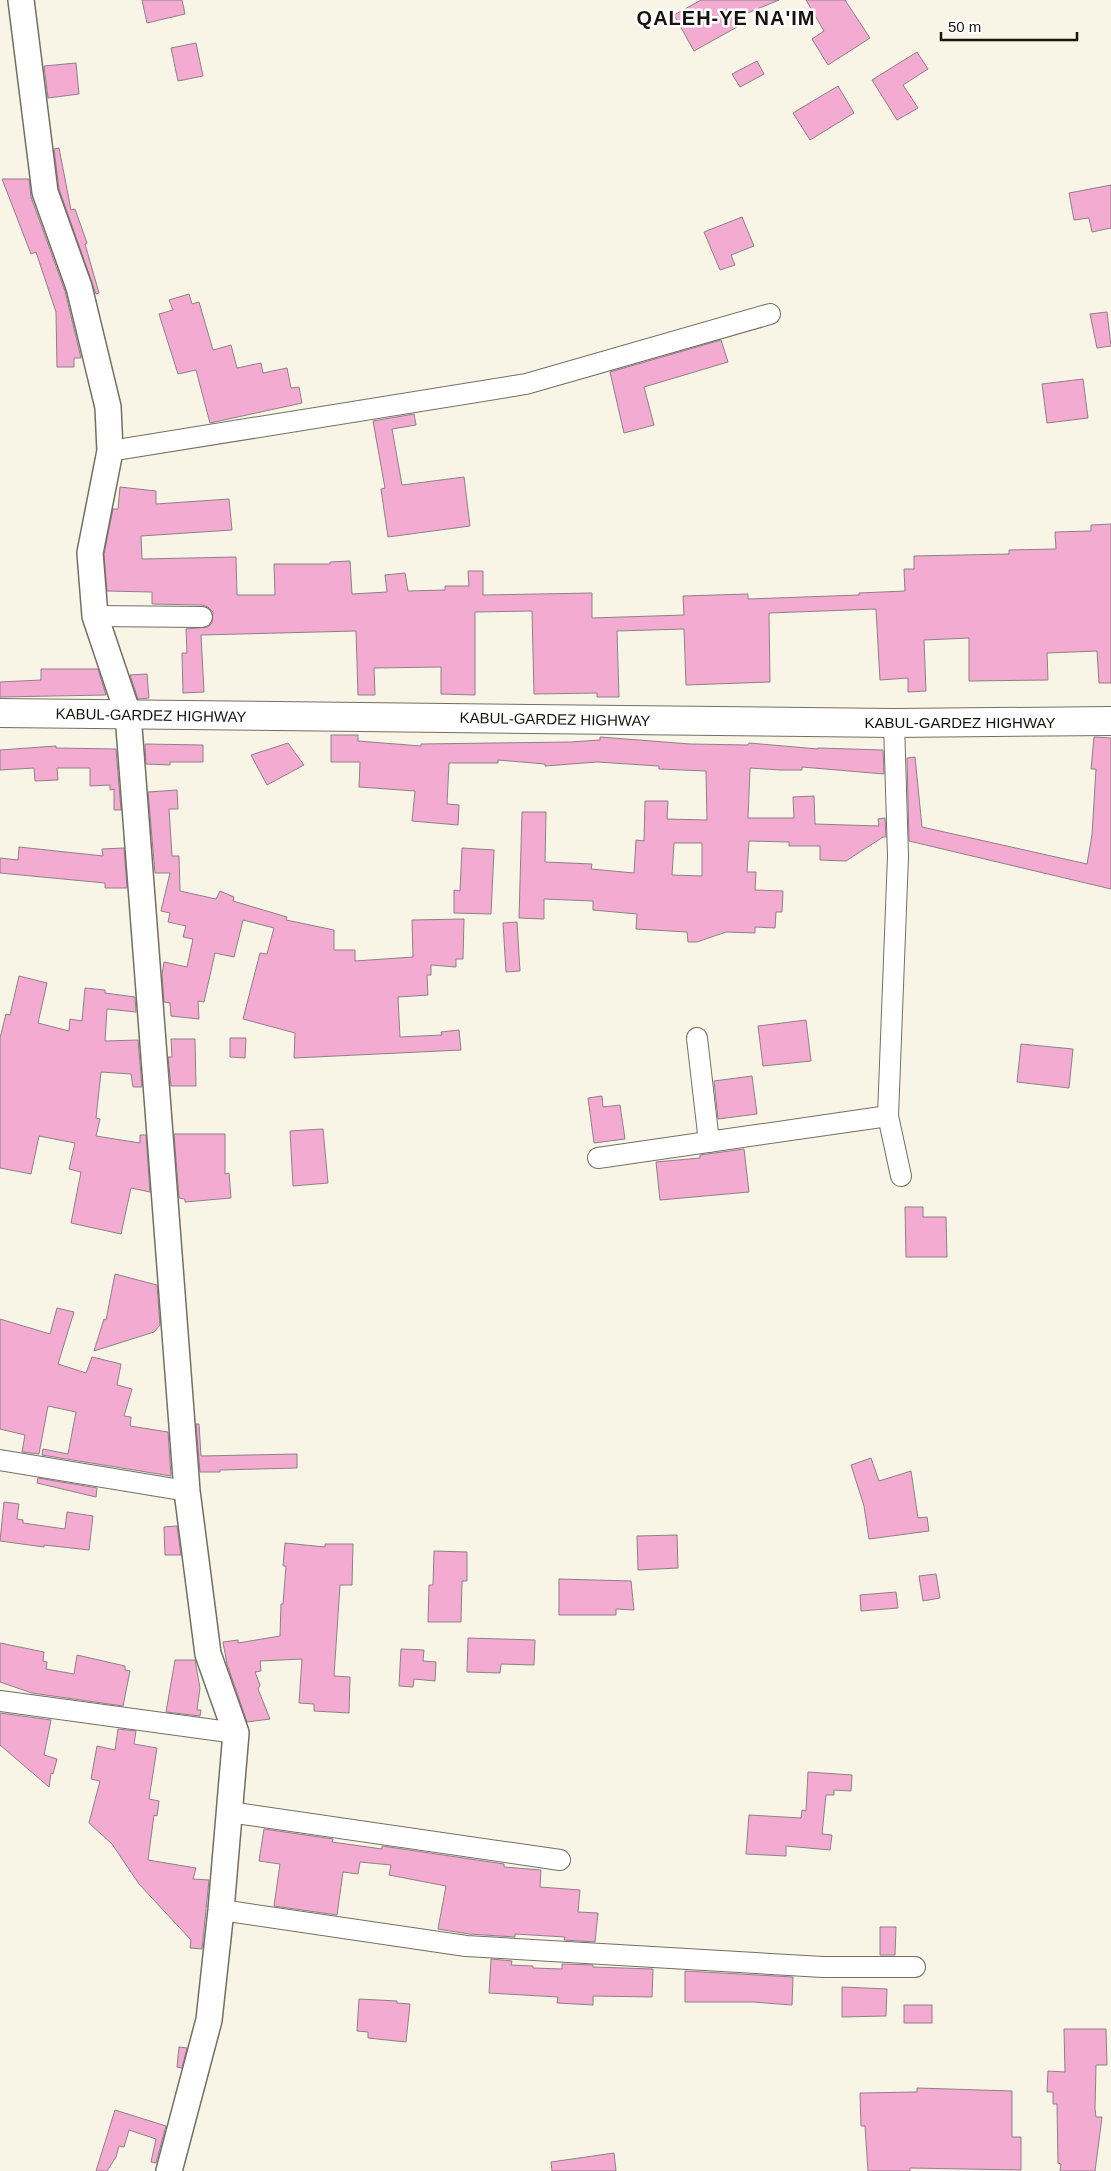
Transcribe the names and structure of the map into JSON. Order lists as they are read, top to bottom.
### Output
{
  "streets": {
    "highway": ["KABUL-GARDEZ HIGHWAY"]
  },
  "districts": ["QALEH-YE NA'IM"],
  "scale_bar": "50 m"
}
